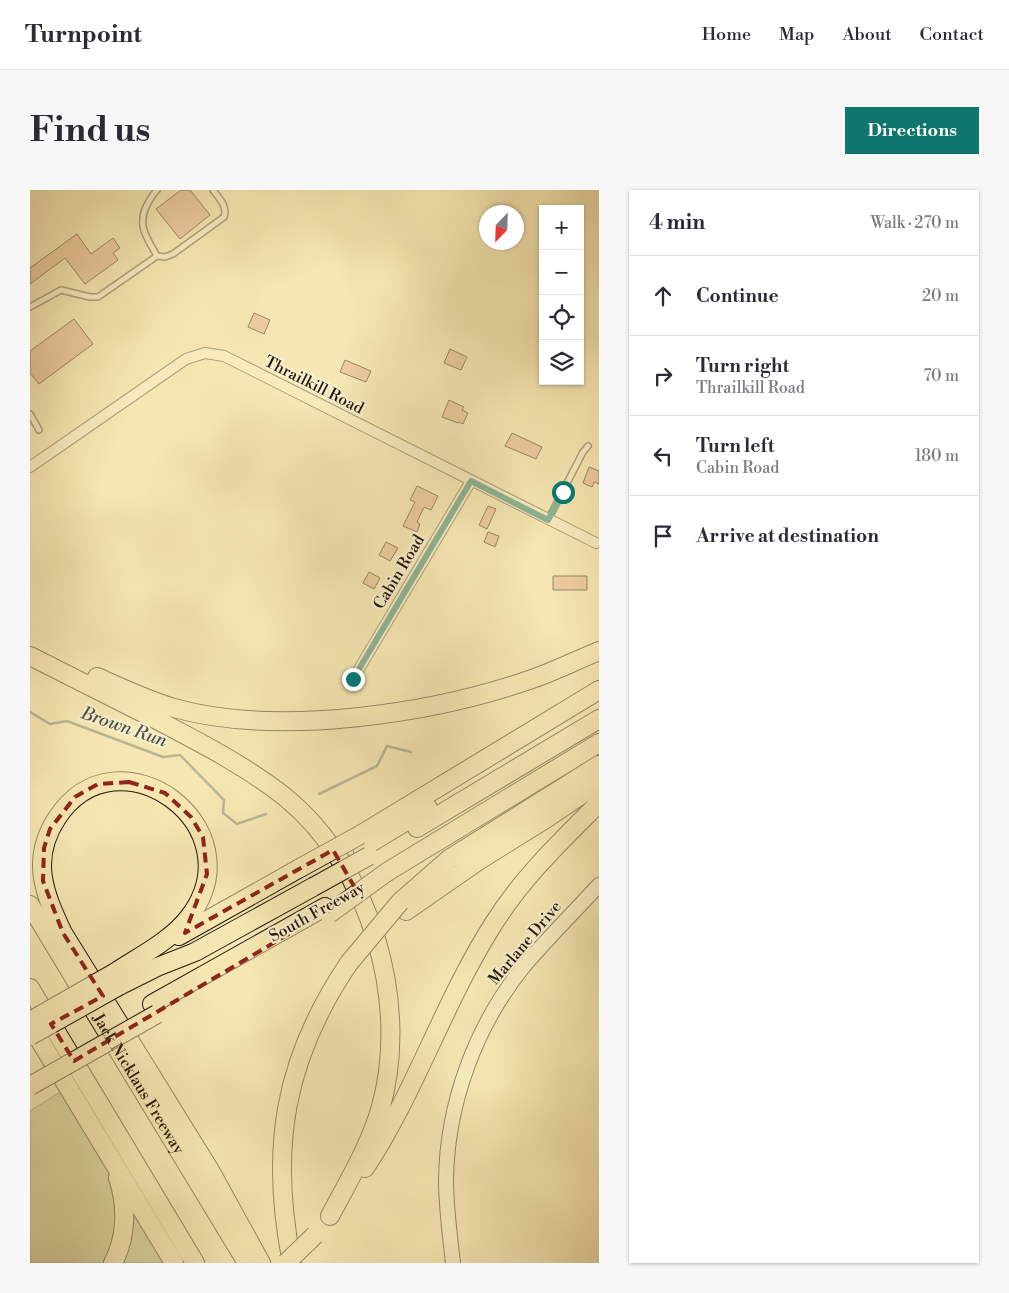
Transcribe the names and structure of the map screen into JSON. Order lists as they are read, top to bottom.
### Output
{
  "streets": {
    "highway": ["South Freeway", "Jack Nicklaus Freeway"],
    "street": ["Thrailkill Road", "Cabin Road", "Marlane Drive"]
  },
  "crossings": [
    ["Thrailkill Road", "Cabin Road"]
  ],
  "water": ["Brown Run"],
  "north": "bottom left",
  "page": {
    "header": "Turnpoint",
    "nav": [
      "Home",
      "Map",
      "About",
      "Contact"
    ],
    "buttons": "Directions",
    "title": "Find us",
    "heading": ["4 min", "Walk · 270 m"],
    "map_buttons": ["+", "−"],
    "list": [
      ["Continue", "20 m"],
      ["Turn right", "Thrailkill Road", "70 m"],
      ["Turn left", "Cabin Road", "180 m"],
      "Arrive at destination"
    ]
  }
}
